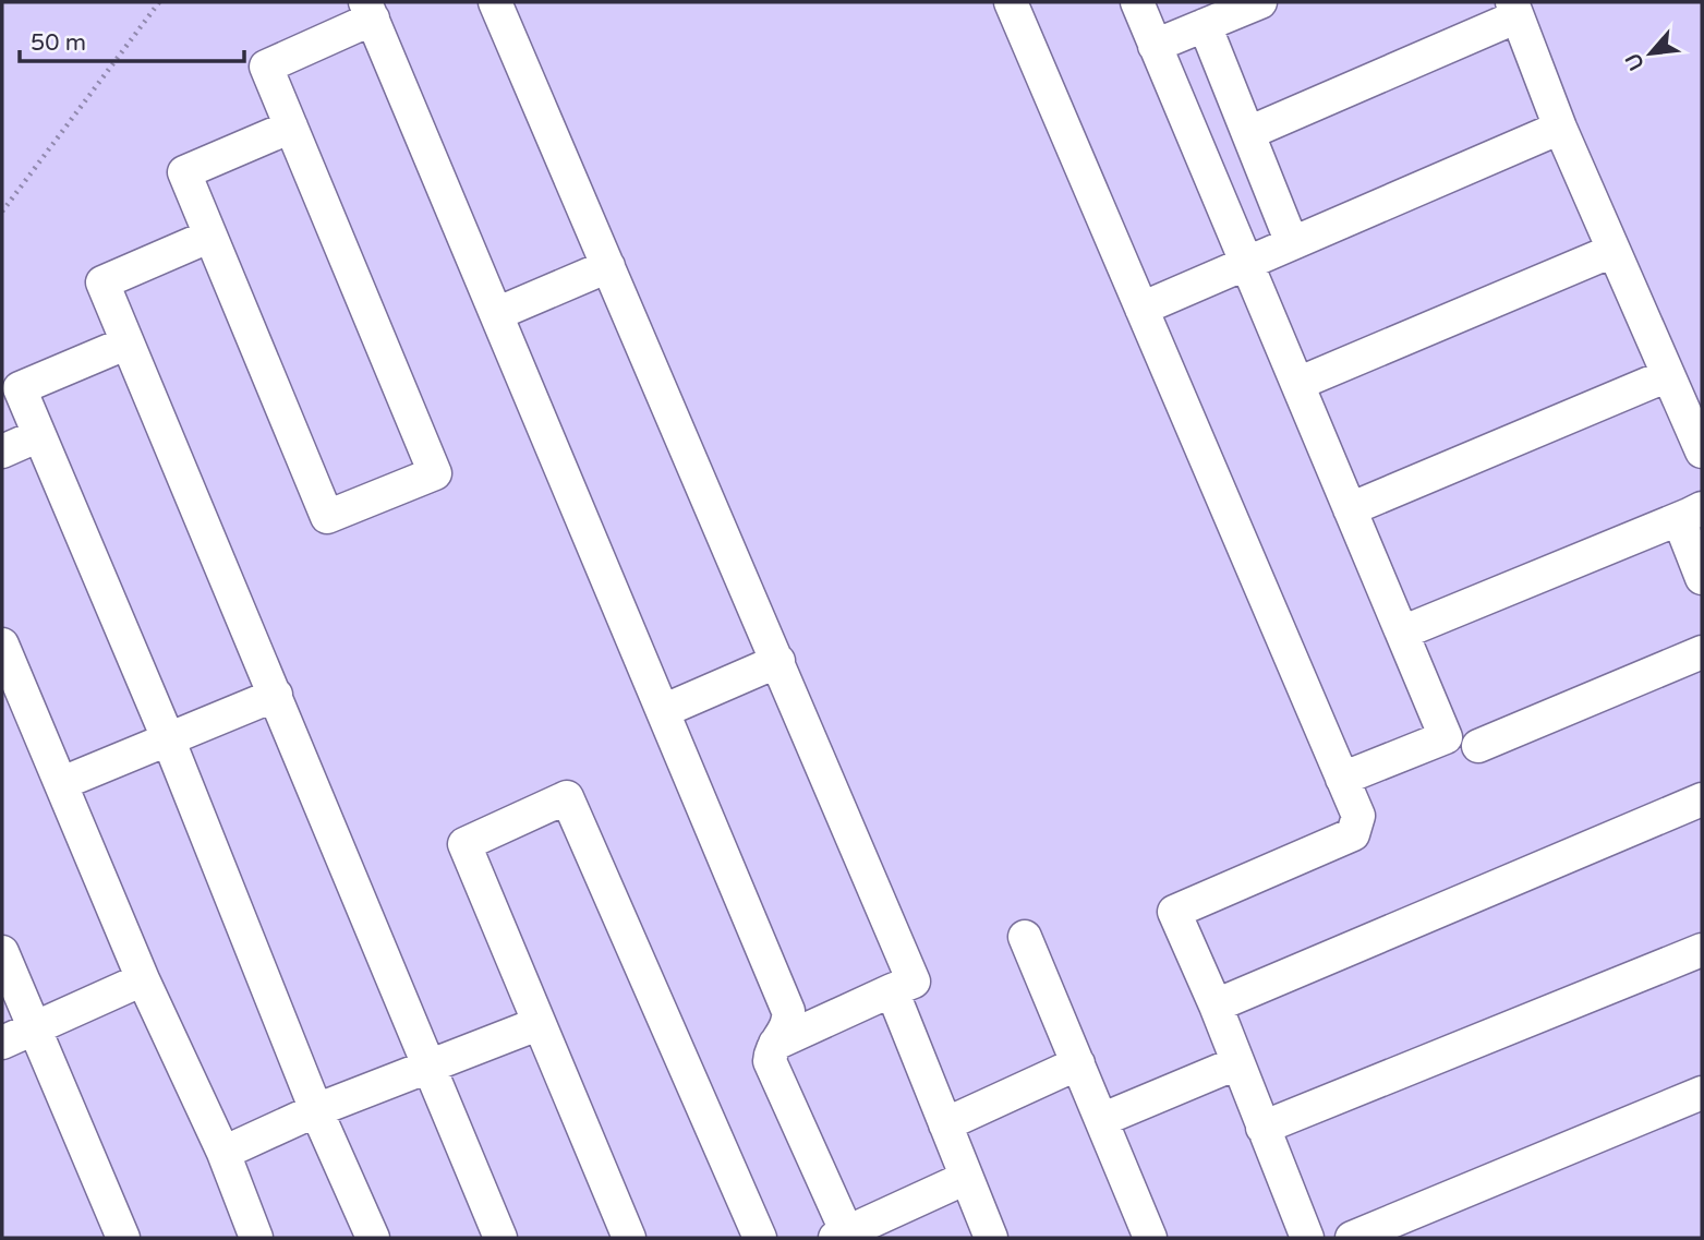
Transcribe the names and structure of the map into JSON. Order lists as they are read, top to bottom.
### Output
{
  "scale_bar": "50 m",
  "north": "bottom left"
}
